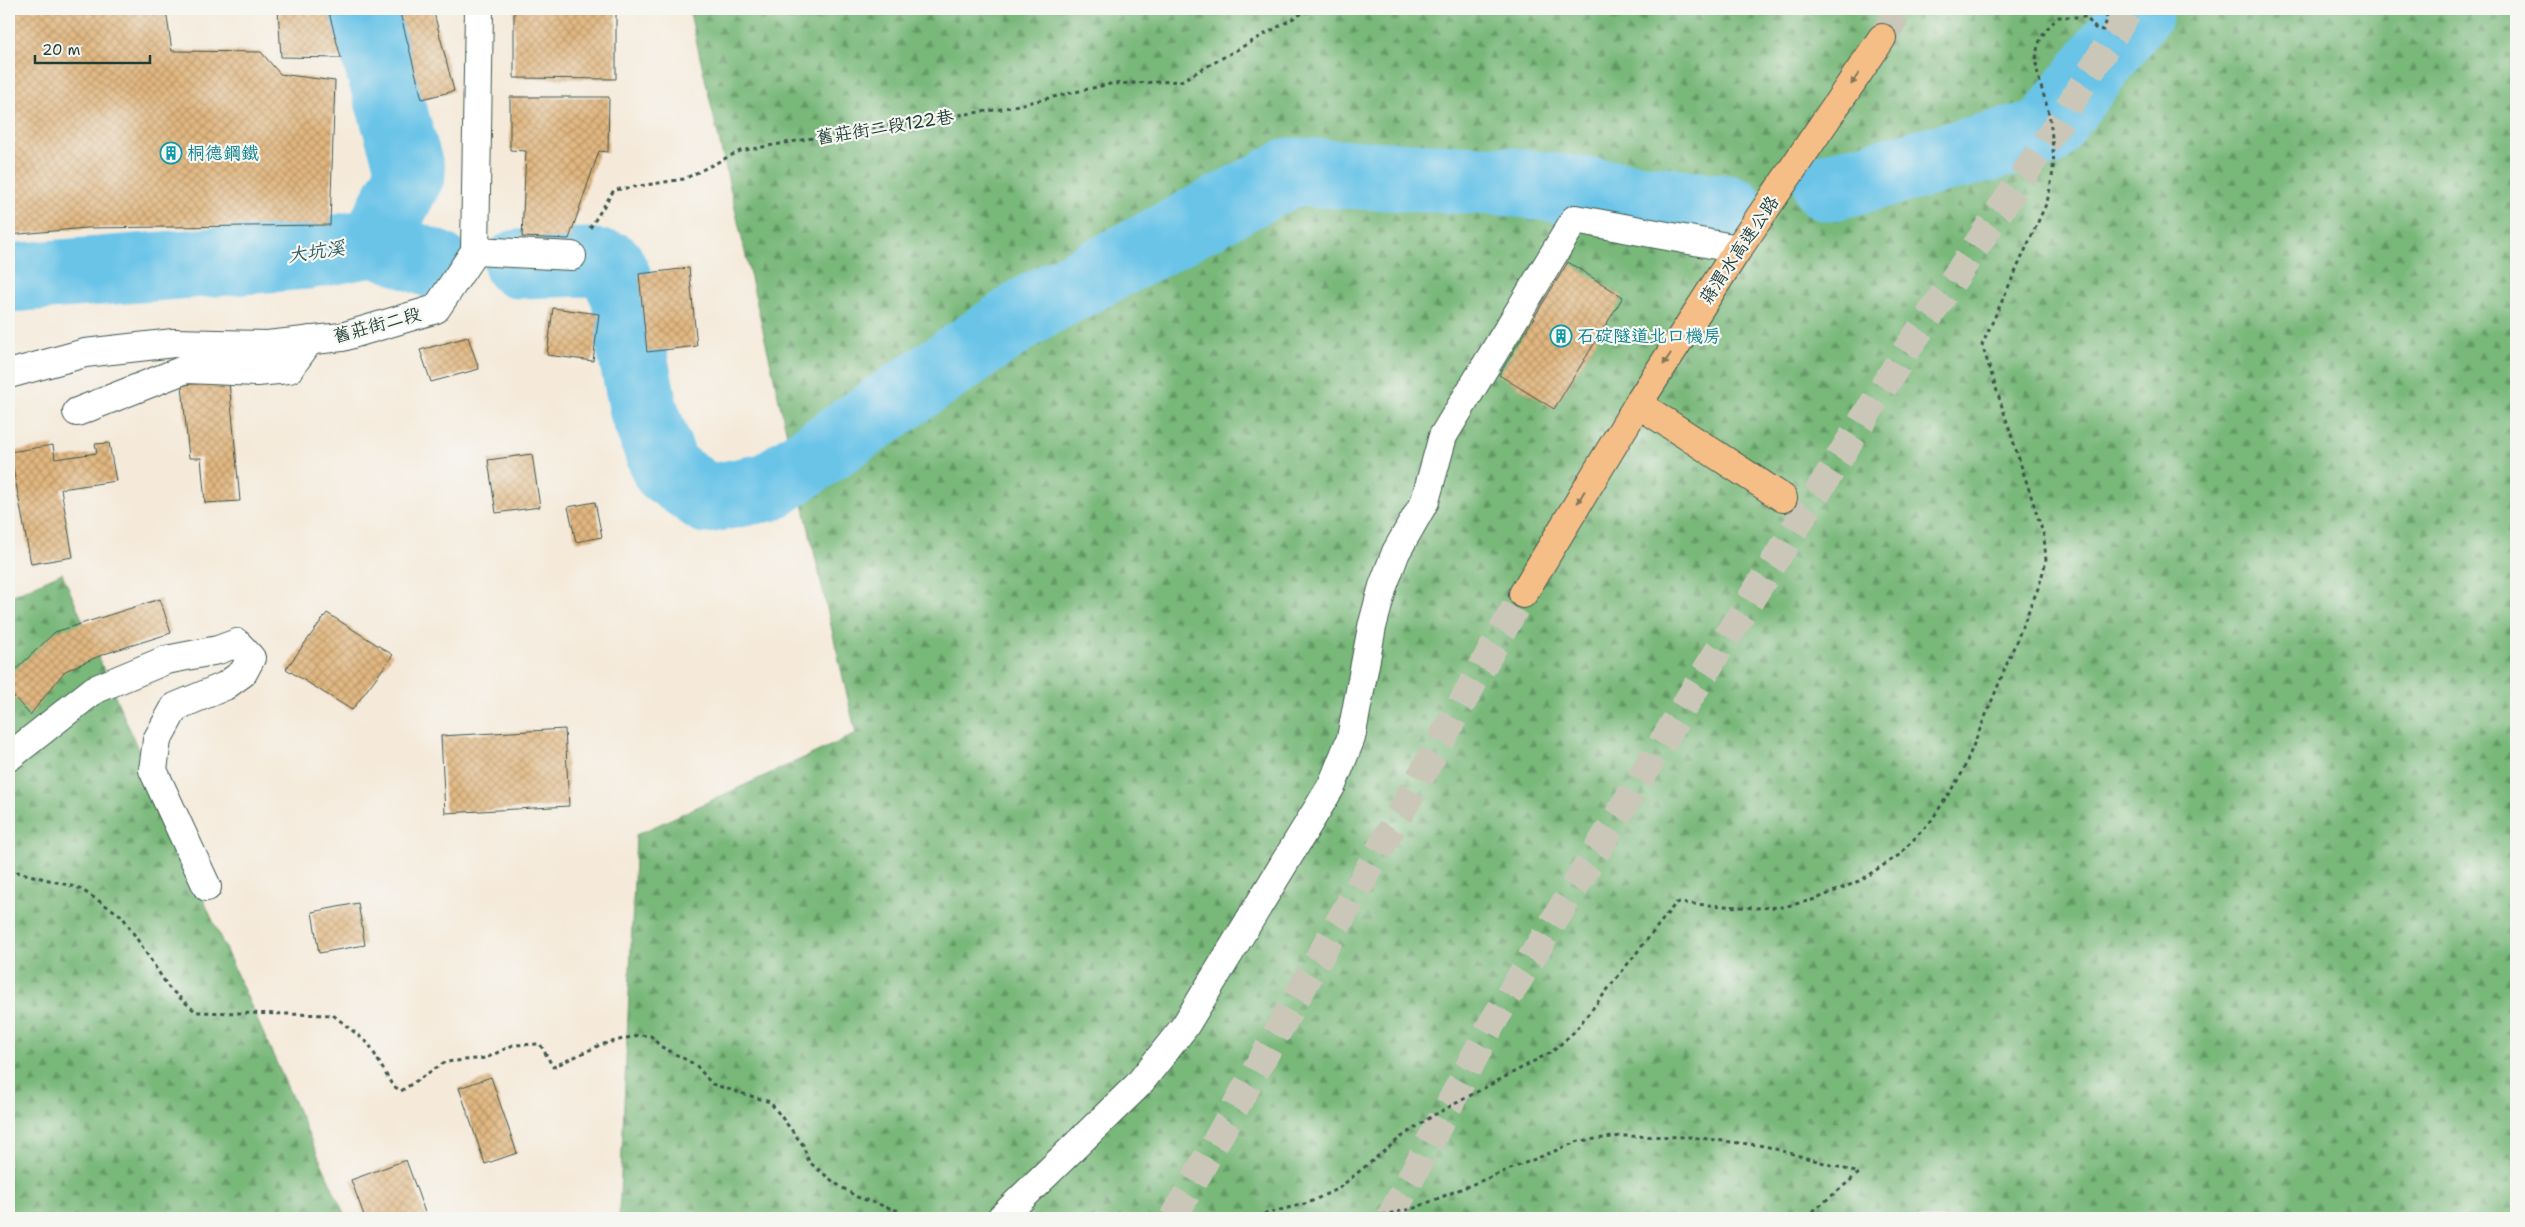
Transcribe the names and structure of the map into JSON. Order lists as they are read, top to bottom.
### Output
{
  "streets": {
    "highway": ["蔣渭水高速公路"],
    "street": ["舊莊街二段"],
    "path": ["舊莊街二段122巷"]
  },
  "one_way": ["蔣渭水高速公路"],
  "water": ["大坑溪"],
  "places": {
    "building": ["桐德鋼鐵", "石碇隧道北口機房"]
  },
  "scale_bar": "20 m"
}
